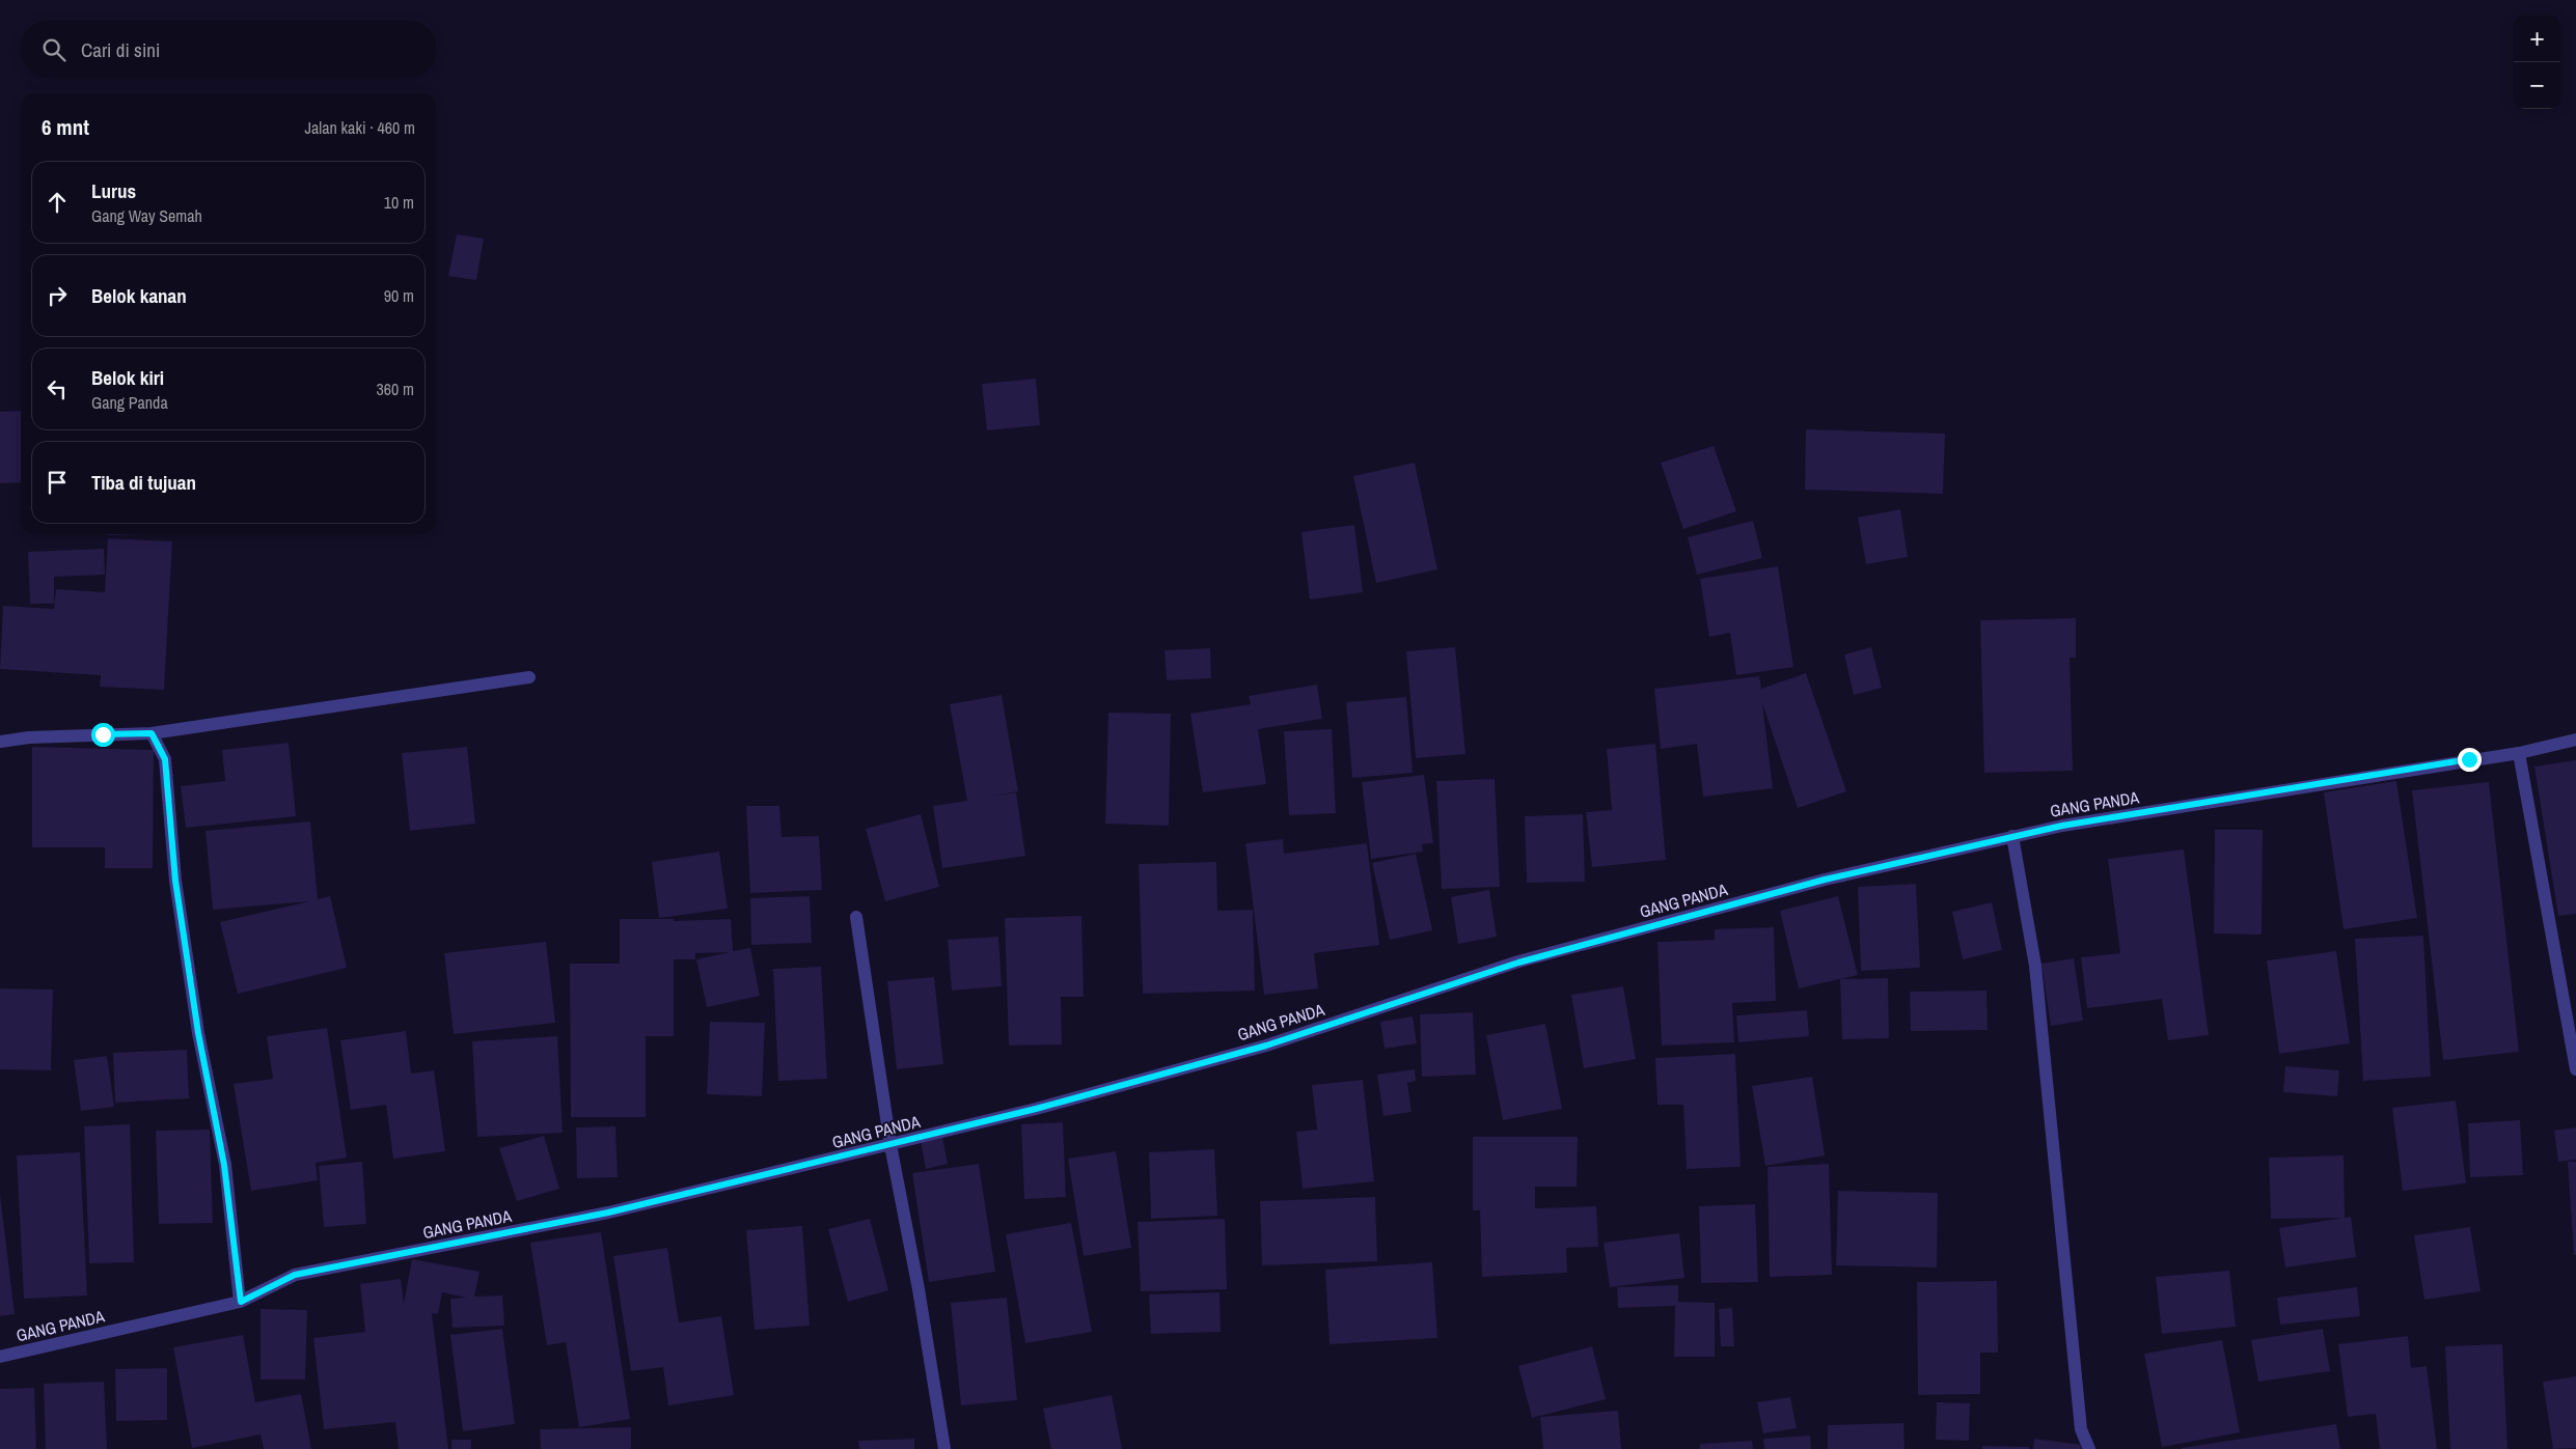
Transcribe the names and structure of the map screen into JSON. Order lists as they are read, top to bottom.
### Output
{
  "streets": {
    "street": ["GANG PANDA"]
  },
  "page": {
    "map_buttons": ["+", "−"],
    "search": "Cari di sini",
    "heading": ["6 mnt", "Jalan kaki · 460 m"],
    "list": [
      ["Lurus", "Gang Way Semah", "10 m"],
      ["Belok kanan", "90 m"],
      ["Belok kiri", "Gang Panda", "360 m"],
      "Tiba di tujuan"
    ]
  }
}
